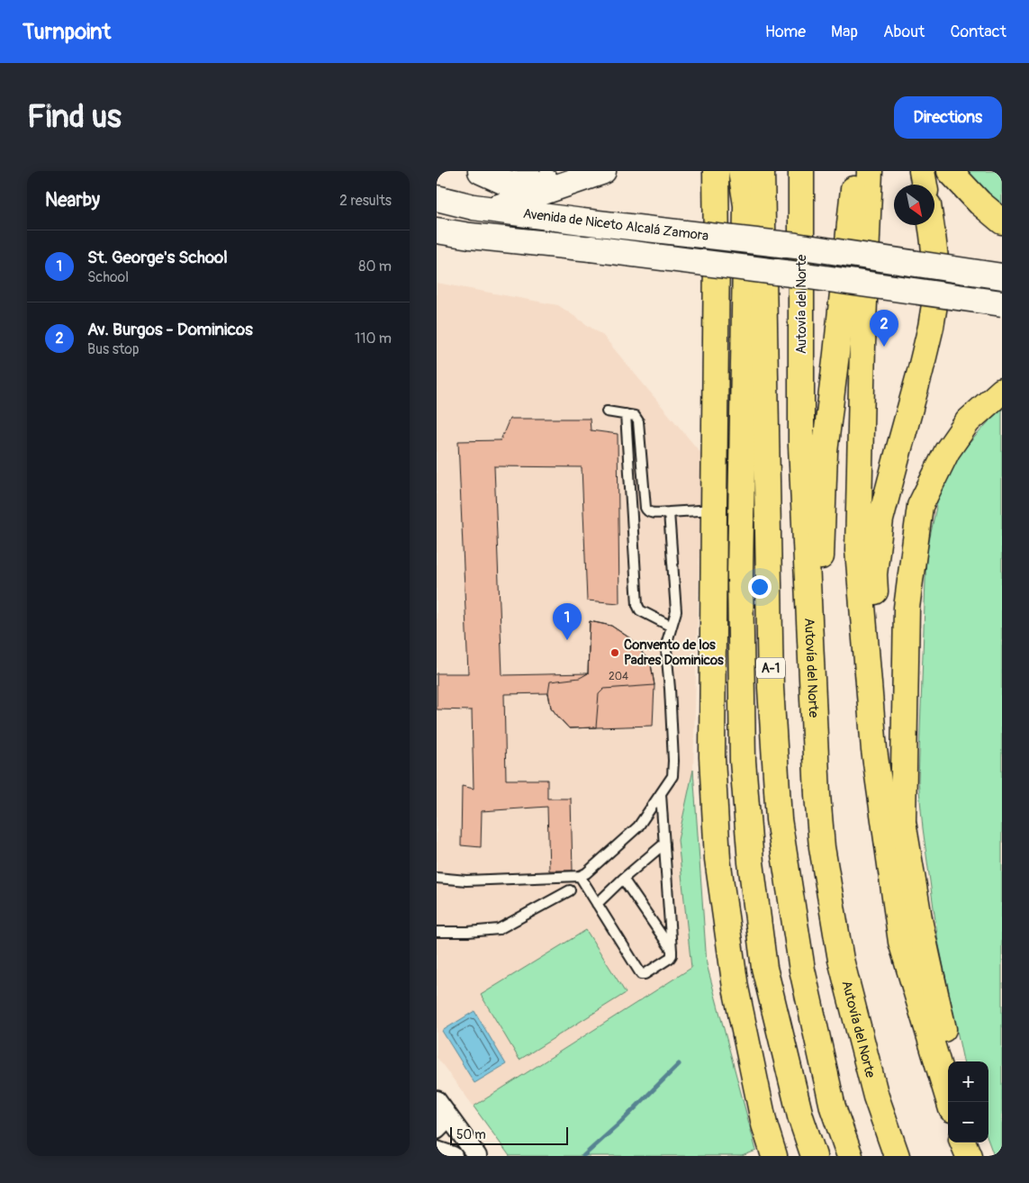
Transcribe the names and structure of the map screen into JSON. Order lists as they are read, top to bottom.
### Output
{
  "streets": {
    "highway": ["Autovía del Norte", "A-1"],
    "street": ["Avenida de Niceto Alcalá Zamora"]
  },
  "places": ["Convento de los Padres Dominicos"],
  "house_numbers": ["204"],
  "scale_bar": "50 m",
  "north": "bottom right",
  "page": {
    "header": "Turnpoint",
    "nav": [
      "Home",
      "Map",
      "About",
      "Contact"
    ],
    "buttons": "Directions",
    "title": "Find us",
    "heading": ["Nearby", "2 results"],
    "list": [
      {
        "mark": "1",
        "name": "St. George's School",
        "note": "School",
        "value": "80 m"
      },
      {
        "mark": "2",
        "name": "Av. Burgos - Dominicos",
        "note": "Bus stop",
        "value": "110 m"
      }
    ],
    "pins": ["2", "1"],
    "map_buttons": ["+", "−"],
    "scale": "50 m"
  }
}
